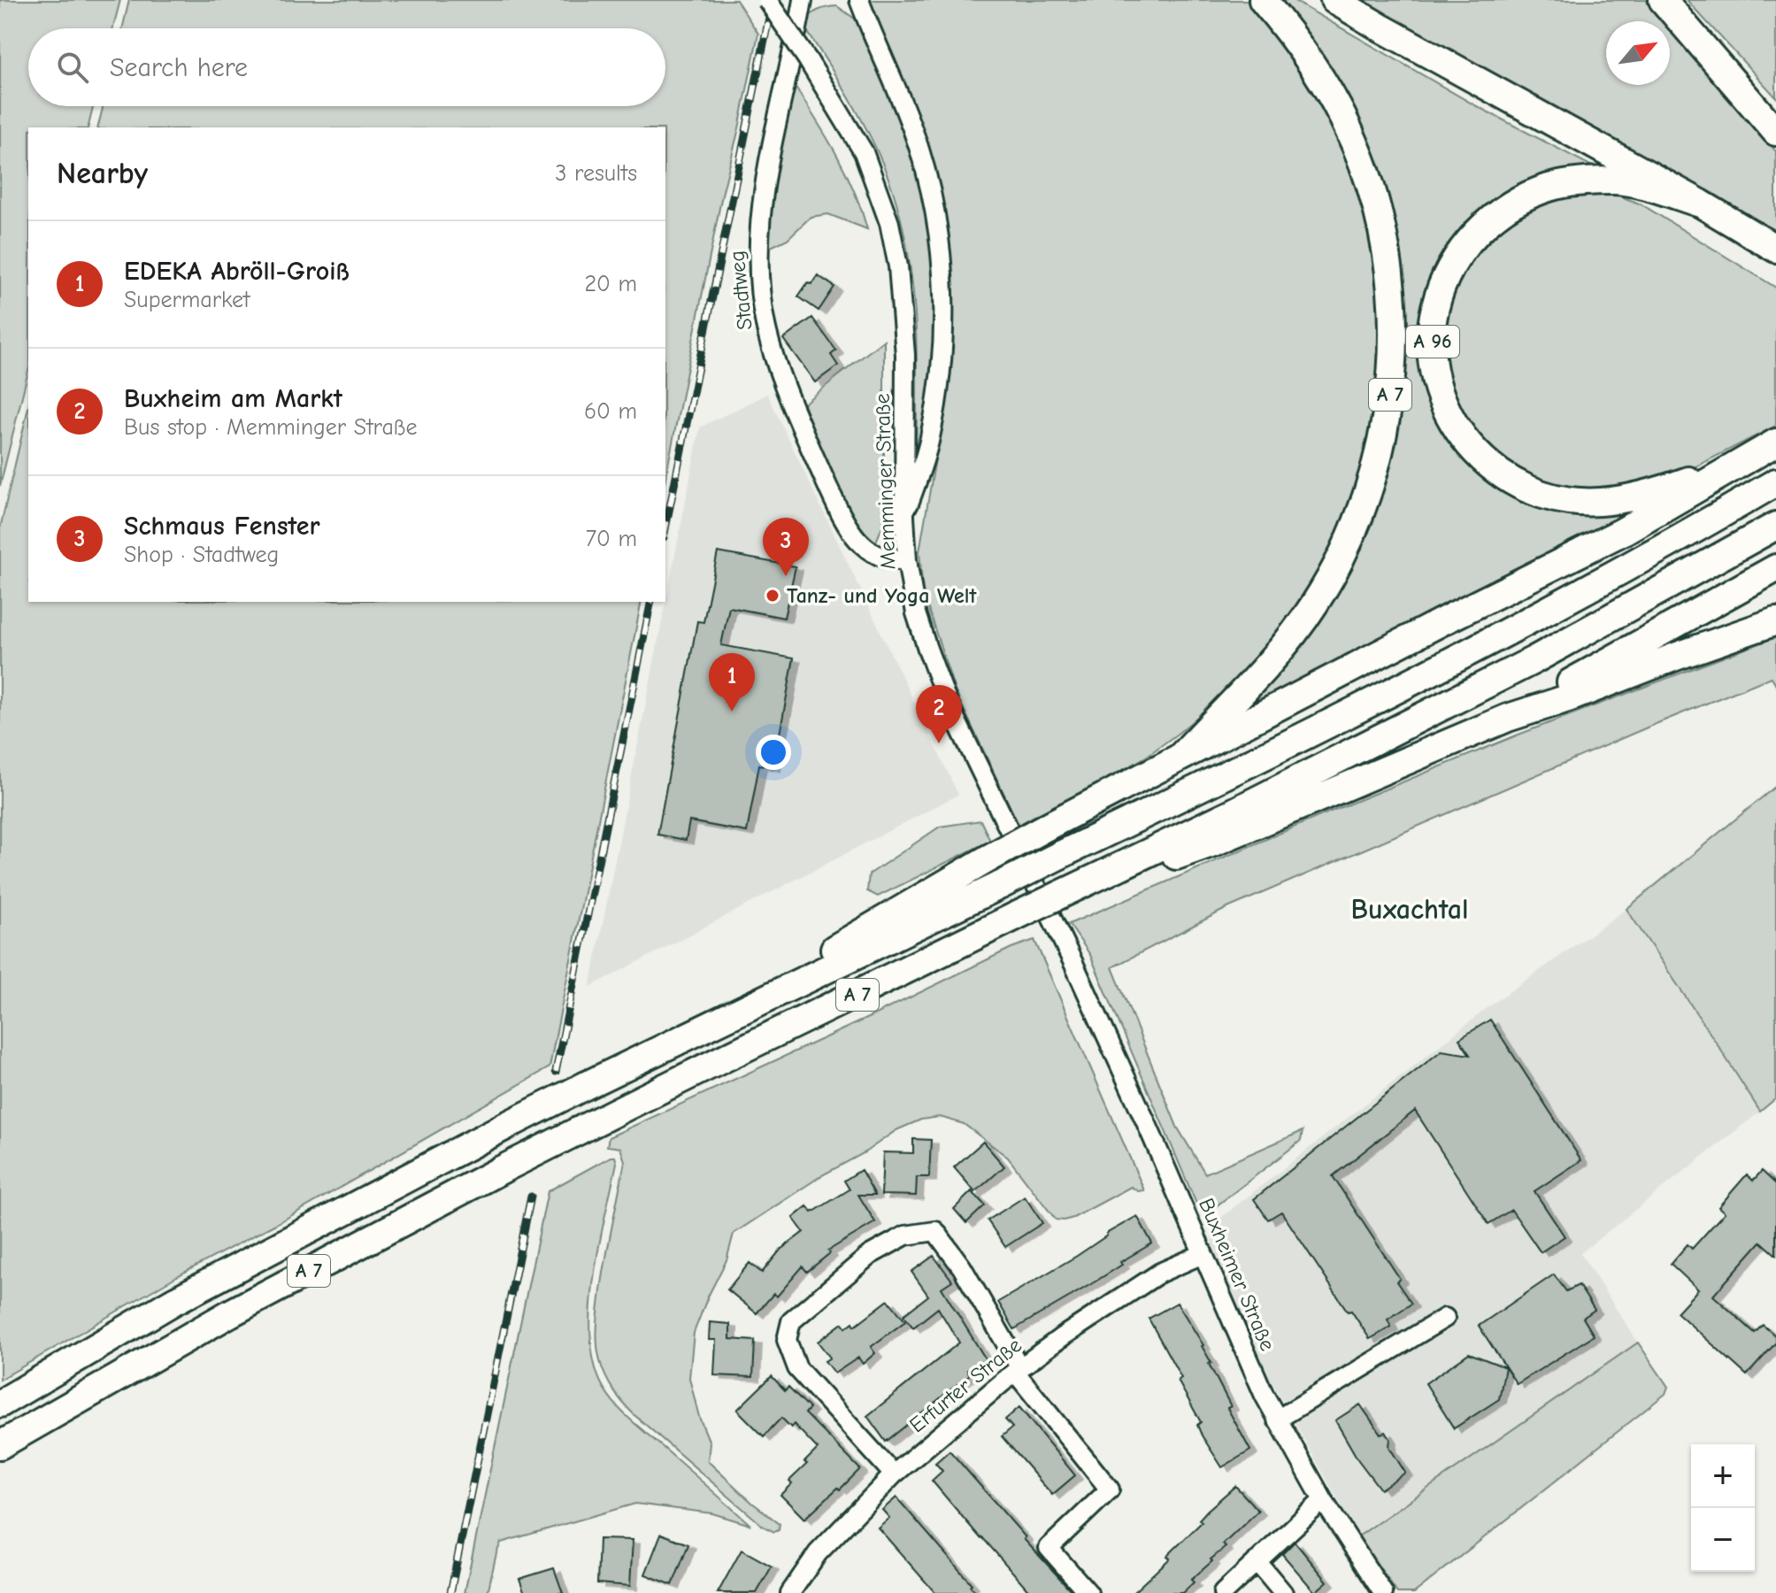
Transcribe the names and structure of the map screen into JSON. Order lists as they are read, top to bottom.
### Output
{
  "streets": {
    "highway": ["A 96", "A 7"],
    "street": [
      "Stadtweg",
      "Memminger Straße",
      "Buxheimer Straße",
      "Erfurter Straße"
    ]
  },
  "crossings": [
    ["Stadtweg", "Memminger Straße"],
    ["A 96", "A 7"],
    ["Memminger Straße", "Buxheimer Straße"],
    ["Buxheimer Straße", "Erfurter Straße"]
  ],
  "districts": ["Buxachtal"],
  "places": ["Tanz- und Yoga Welt"],
  "north": "top right",
  "page": {
    "search": "Search here",
    "heading": ["Nearby", "3 results"],
    "list": [
      {
        "mark": "1",
        "name": "EDEKA Abröll-Groiß",
        "note": "Supermarket",
        "value": "20 m"
      },
      {
        "mark": "2",
        "name": "Buxheim am Markt",
        "note": "Bus stop · Memminger Straße",
        "value": "60 m"
      },
      {
        "mark": "3",
        "name": "Schmaus Fenster",
        "note": "Shop · Stadtweg",
        "value": "70 m"
      }
    ],
    "pins": ["3", "1", "2"],
    "map_buttons": ["+", "−"]
  }
}
